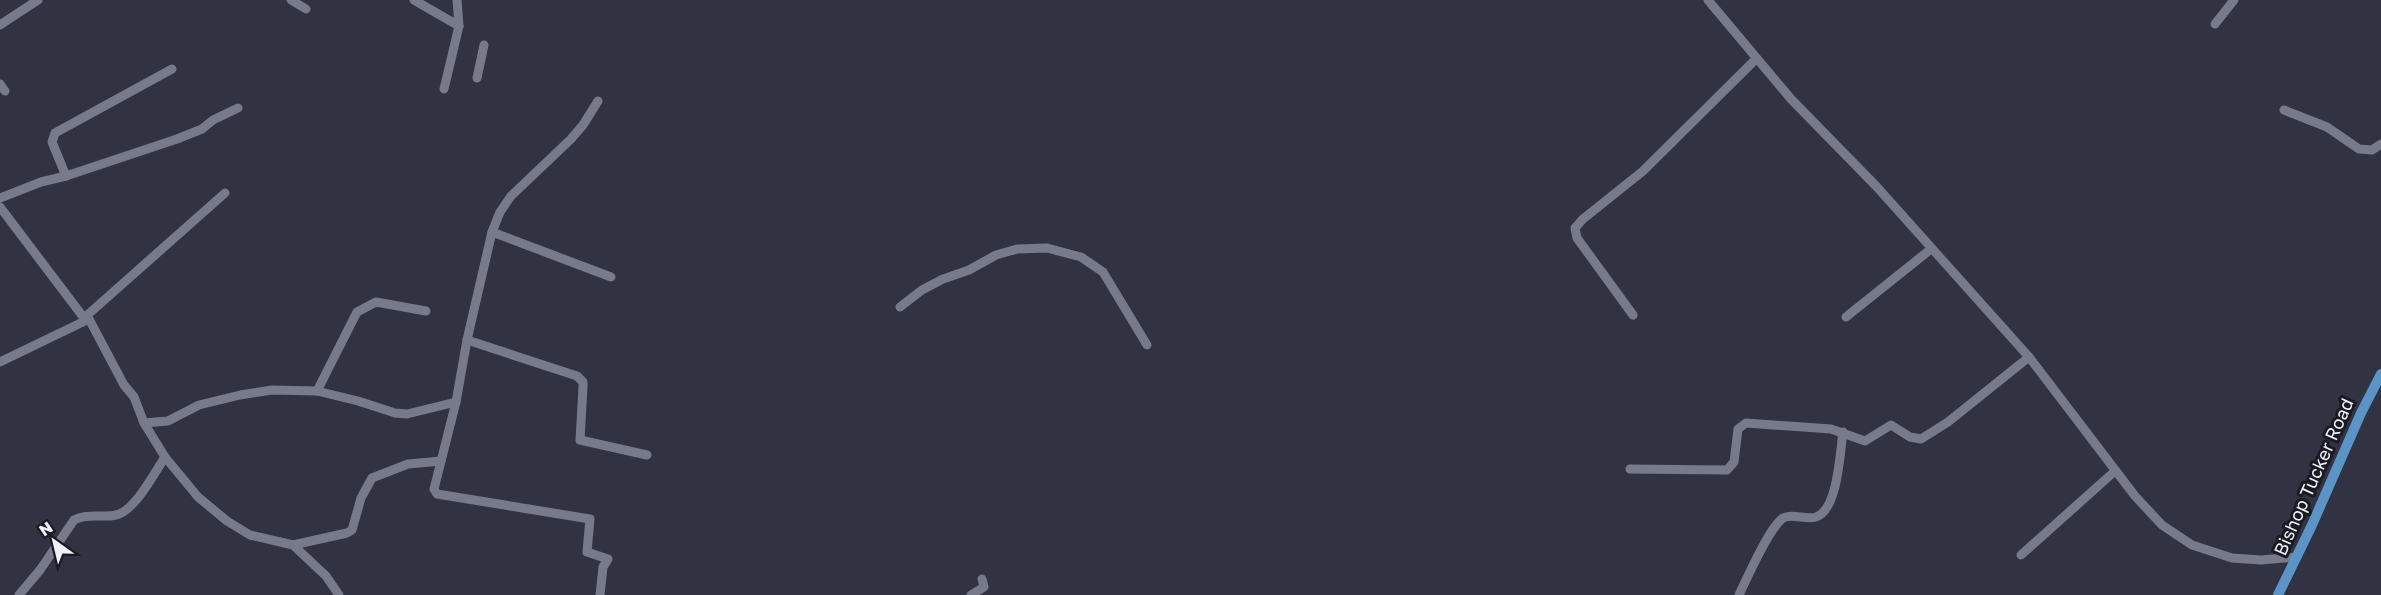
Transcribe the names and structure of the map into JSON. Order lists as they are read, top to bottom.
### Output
{
  "streets": {
    "main road": ["Bishop Tucker Road"]
  },
  "north": "top left"
}
